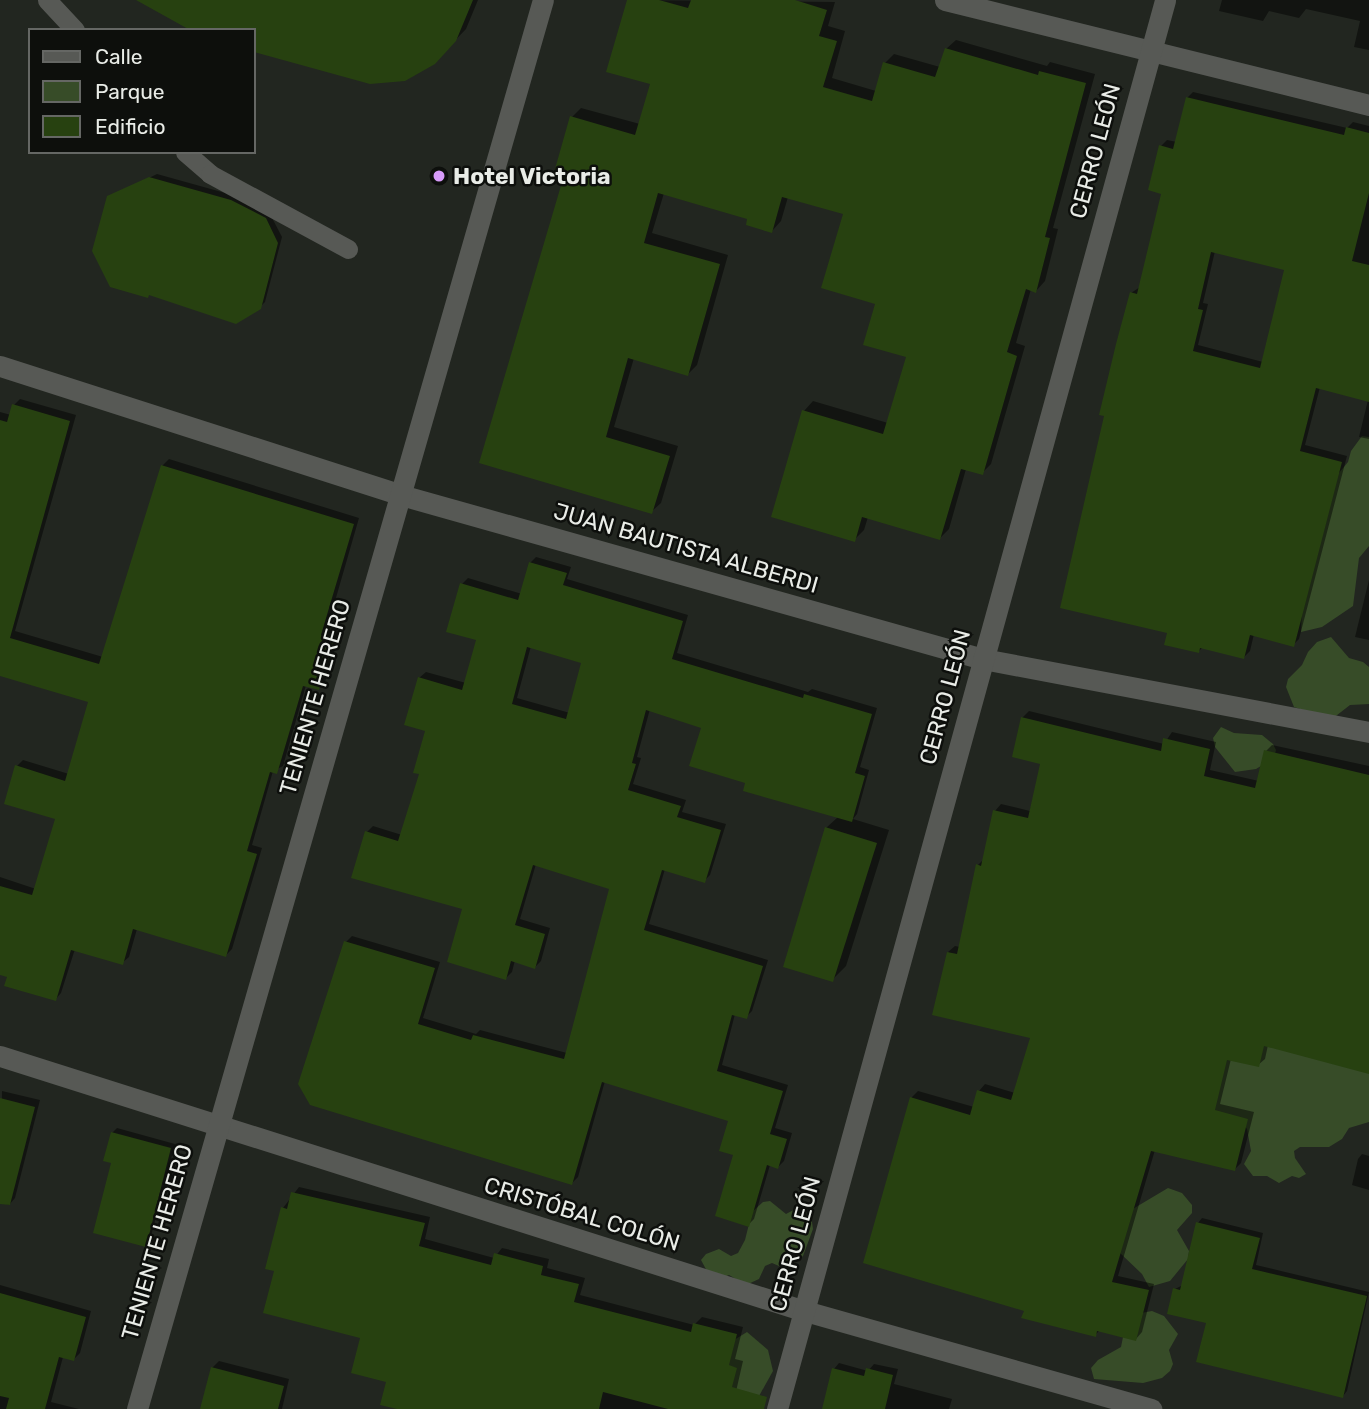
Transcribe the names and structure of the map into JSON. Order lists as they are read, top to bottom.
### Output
{
  "streets": {
    "street": [
      "CERRO LEÓN",
      "JUAN BAUTISTA ALBERDI",
      "TENIENTE HERERO",
      "CRISTÓBAL COLÓN"
    ]
  },
  "crossings": [
    ["CERRO LEÓN", "JUAN BAUTISTA ALBERDI"],
    ["CERRO LEÓN", "CRISTÓBAL COLÓN"],
    ["JUAN BAUTISTA ALBERDI", "TENIENTE HERERO"],
    ["TENIENTE HERERO", "CRISTÓBAL COLÓN"]
  ],
  "places": ["Hotel Victoria"],
  "legend": ["Calle", "Parque", "Edificio"]
}
